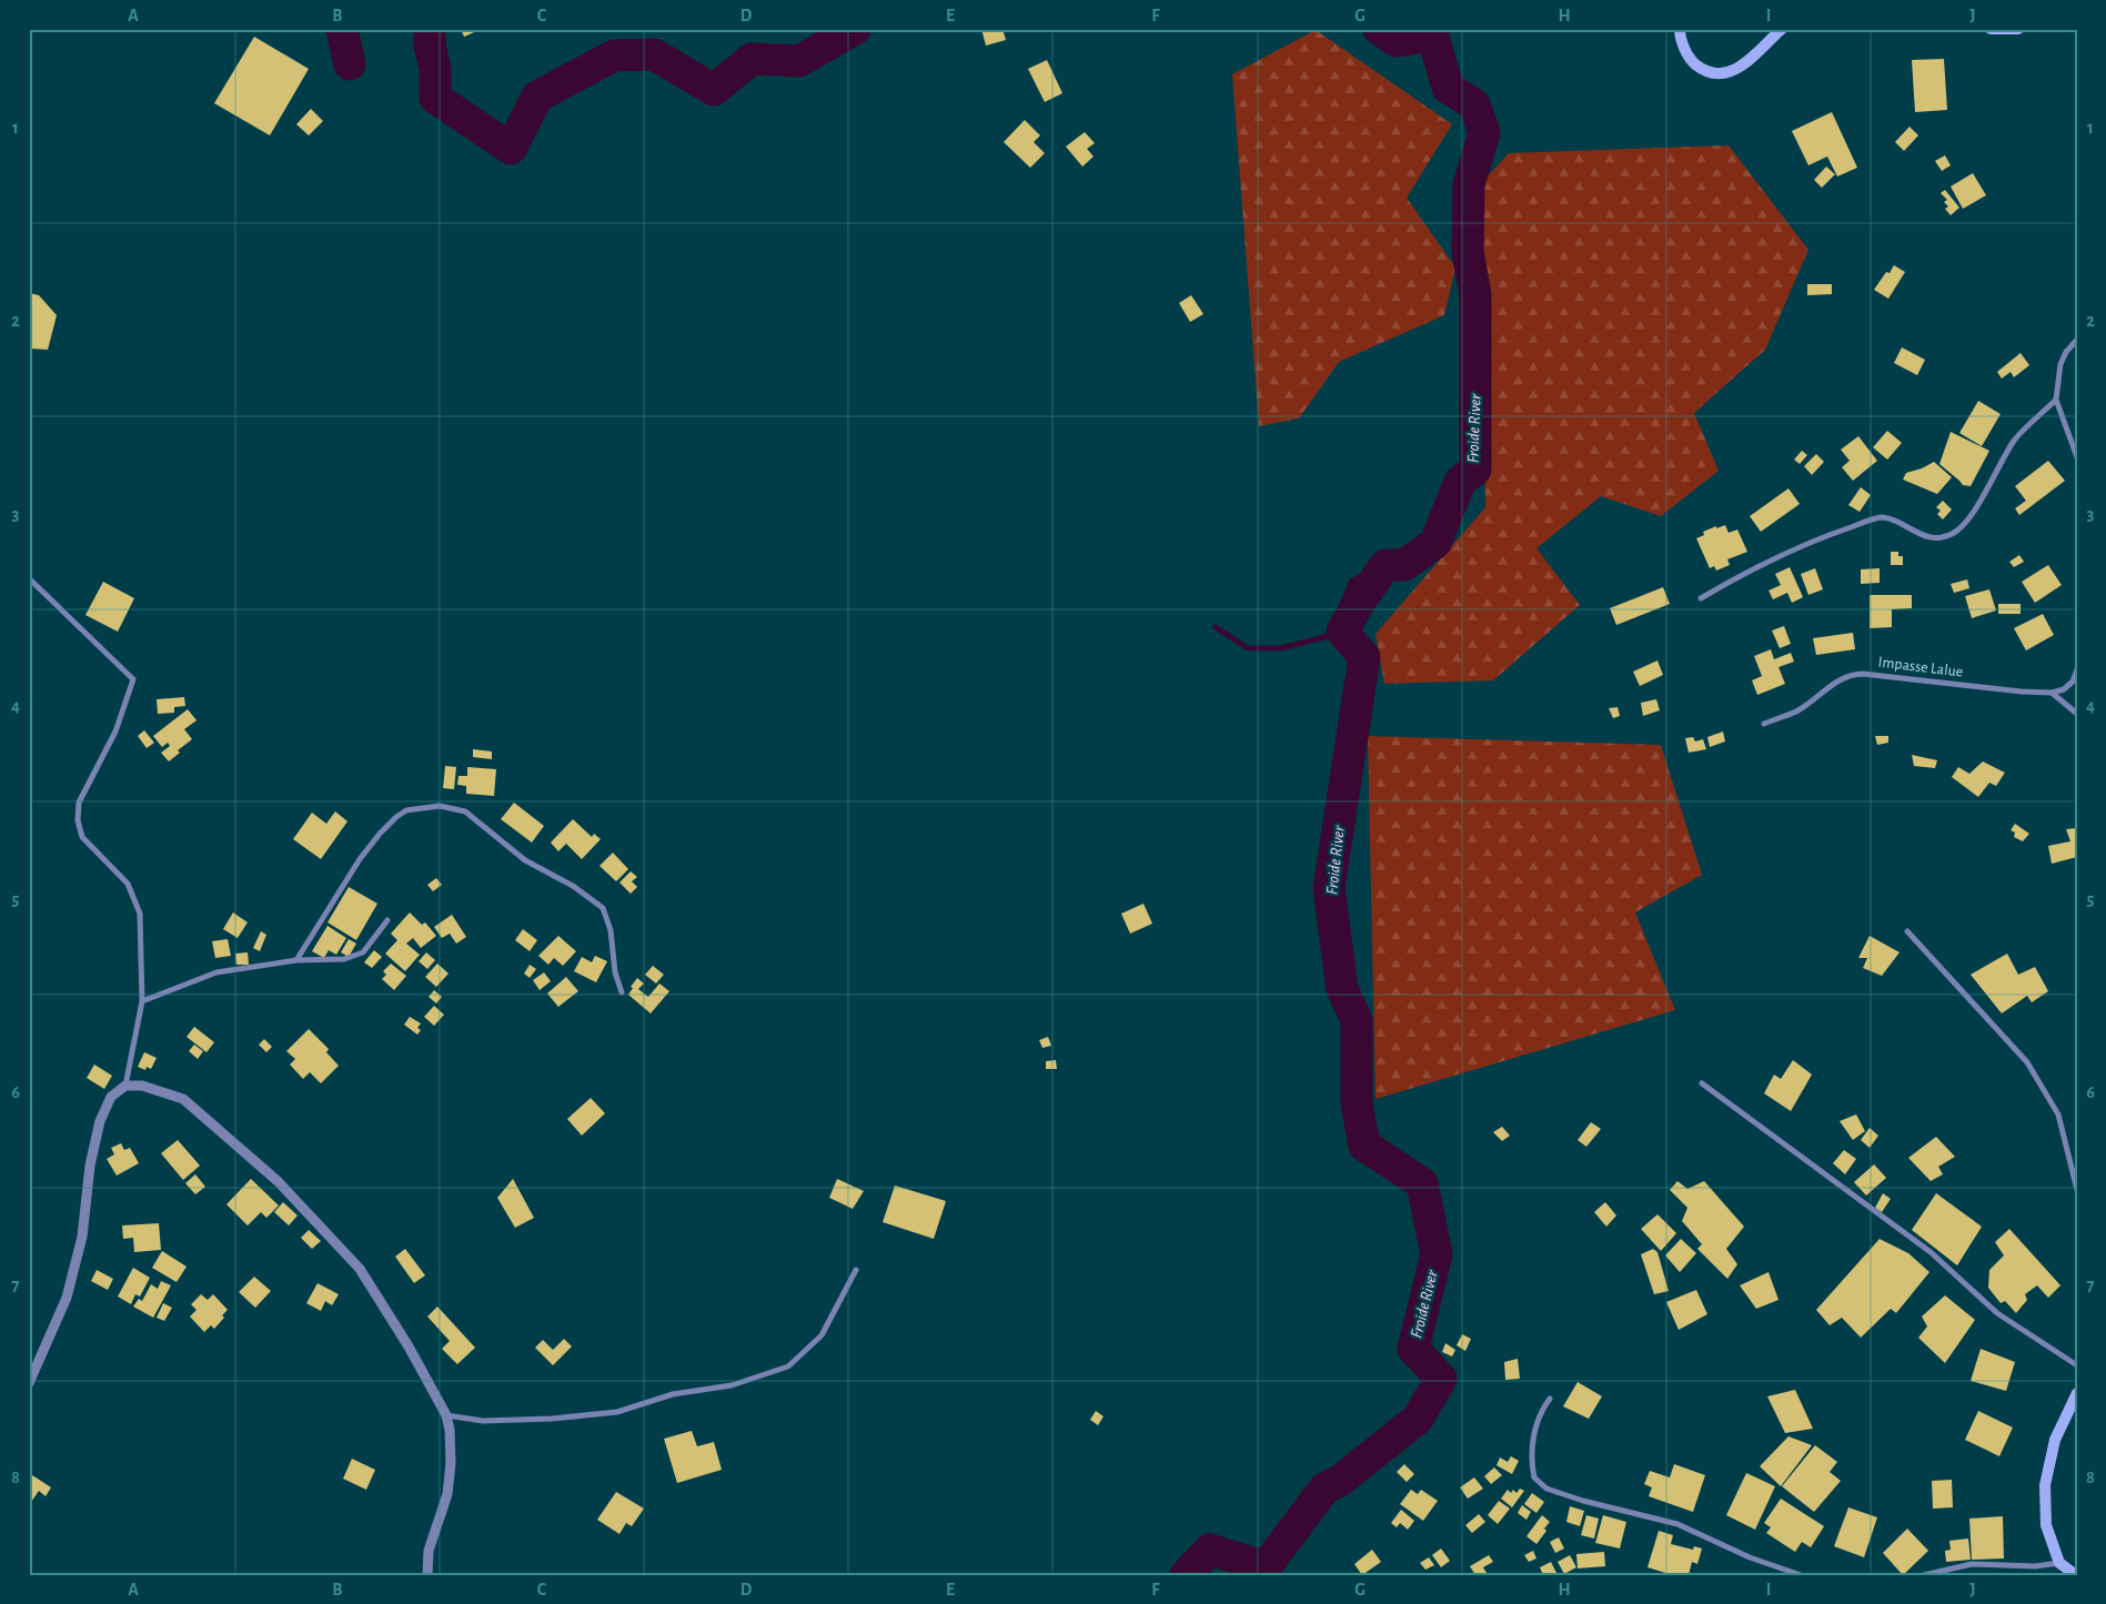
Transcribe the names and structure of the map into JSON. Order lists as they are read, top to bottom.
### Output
{
  "streets": {
    "street": ["Impasse Lalue"]
  },
  "water": ["Froide River"],
  "grid": {
    "columns": [
      "A",
      "B",
      "C",
      "D",
      "E",
      "F",
      "G",
      "H",
      "I",
      "J"
    ],
    "rows": [
      "1",
      "2",
      "3",
      "4",
      "5",
      "6",
      "7",
      "8"
    ]
  }
}
